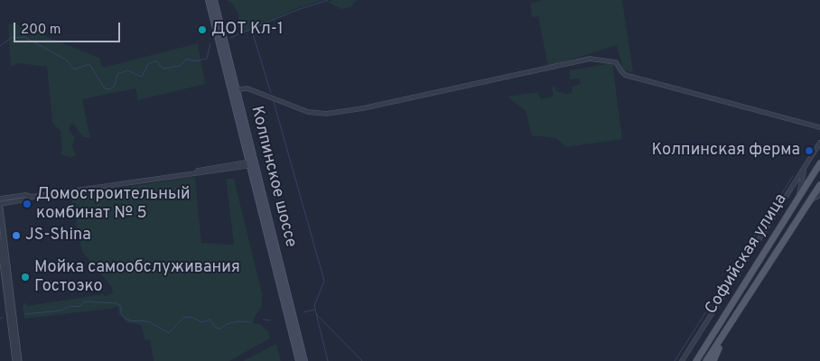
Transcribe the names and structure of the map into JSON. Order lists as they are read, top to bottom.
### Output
{
  "streets": {
    "main road": ["Колпинское шоссе", "Софийская улица"]
  },
  "places": [
    "ДОТ Кл-1",
    "Колпинская ферма",
    "Домостроительный комбинат № 5",
    "JS-Shina",
    "Мойка самообслуживания Гостоэко"
  ],
  "scale_bar": "200 m"
}
